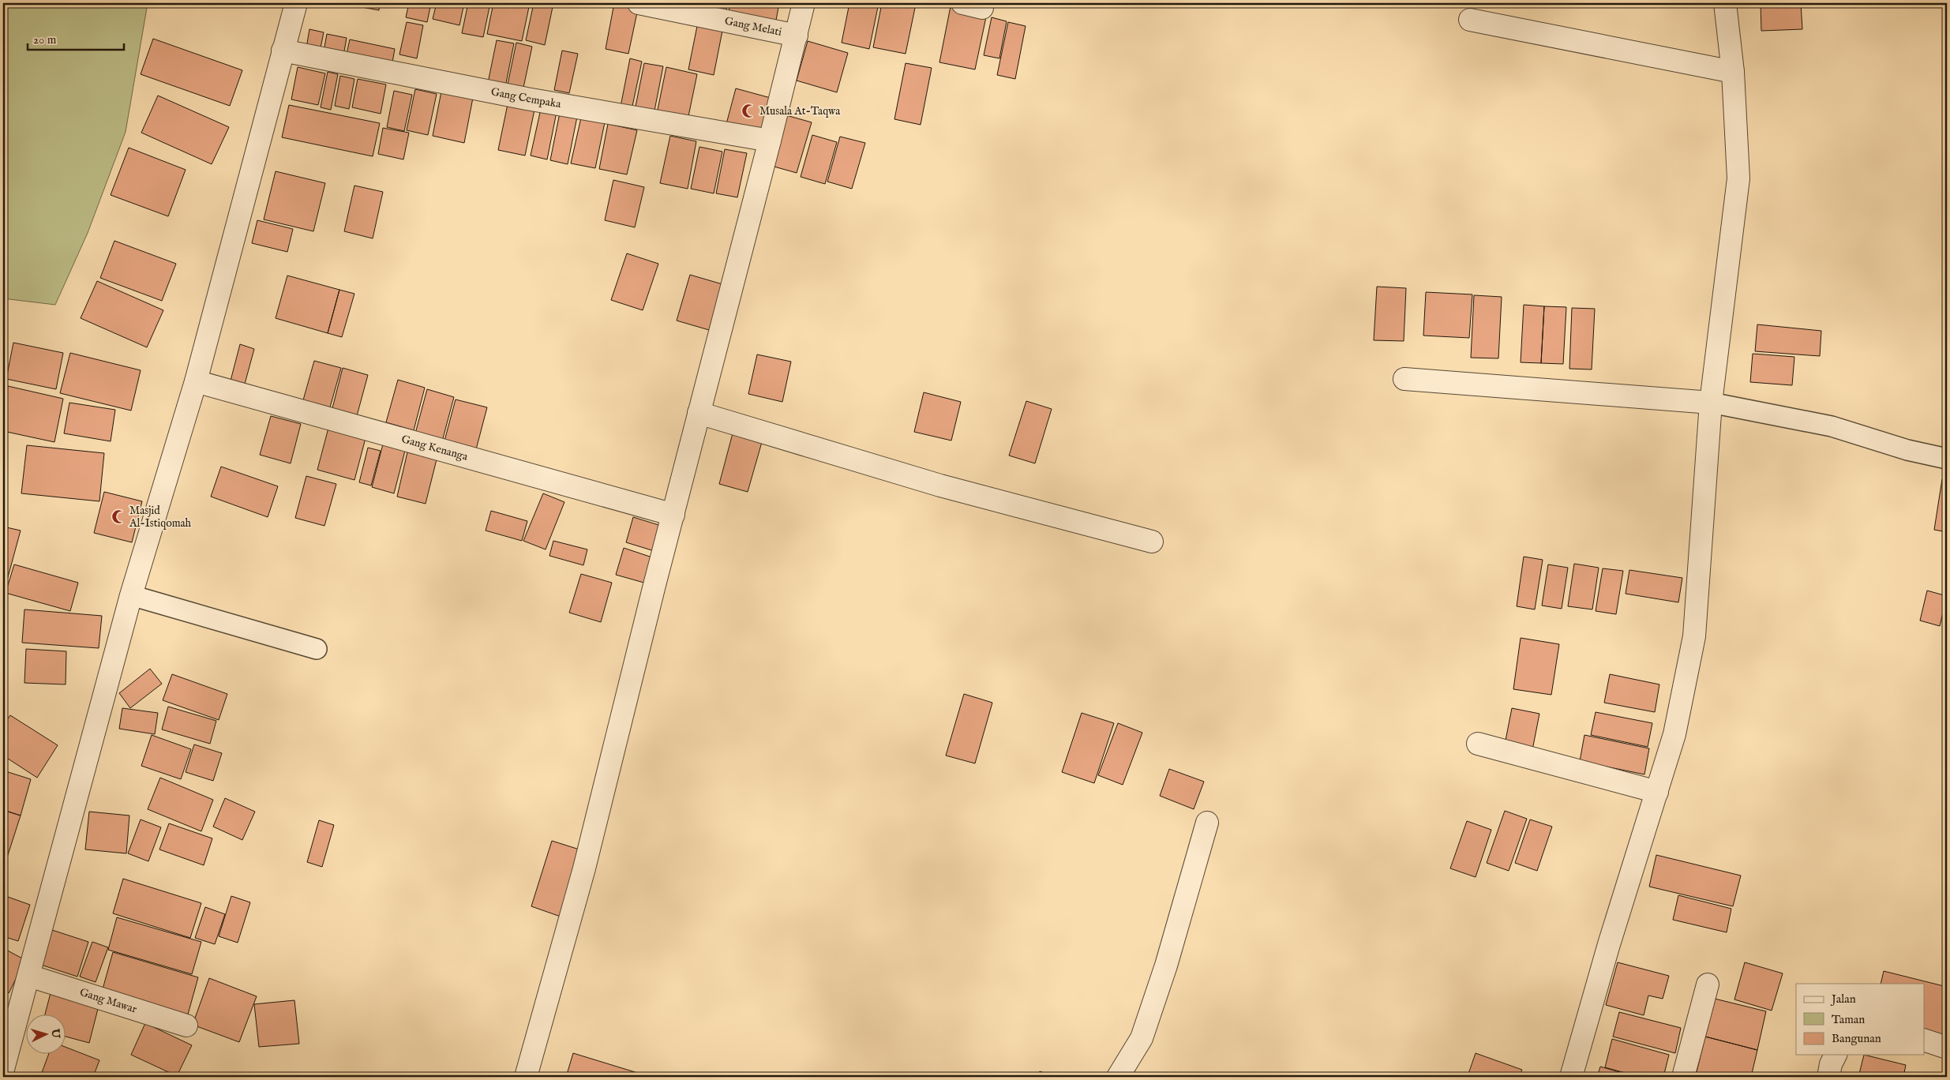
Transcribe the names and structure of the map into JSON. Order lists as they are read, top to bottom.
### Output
{
  "streets": {
    "street": [
      "Gang Melati",
      "Gang Cempaka",
      "Gang Kenanga",
      "Gang Mawar"
    ]
  },
  "places": {
    "mosque": ["Musala At-Taqwa", "Masjid Al-Istiqomah"]
  },
  "legend": ["Jalan", "Taman", "Bangunan"],
  "scale_bar": "20 m",
  "north": "right"
}
